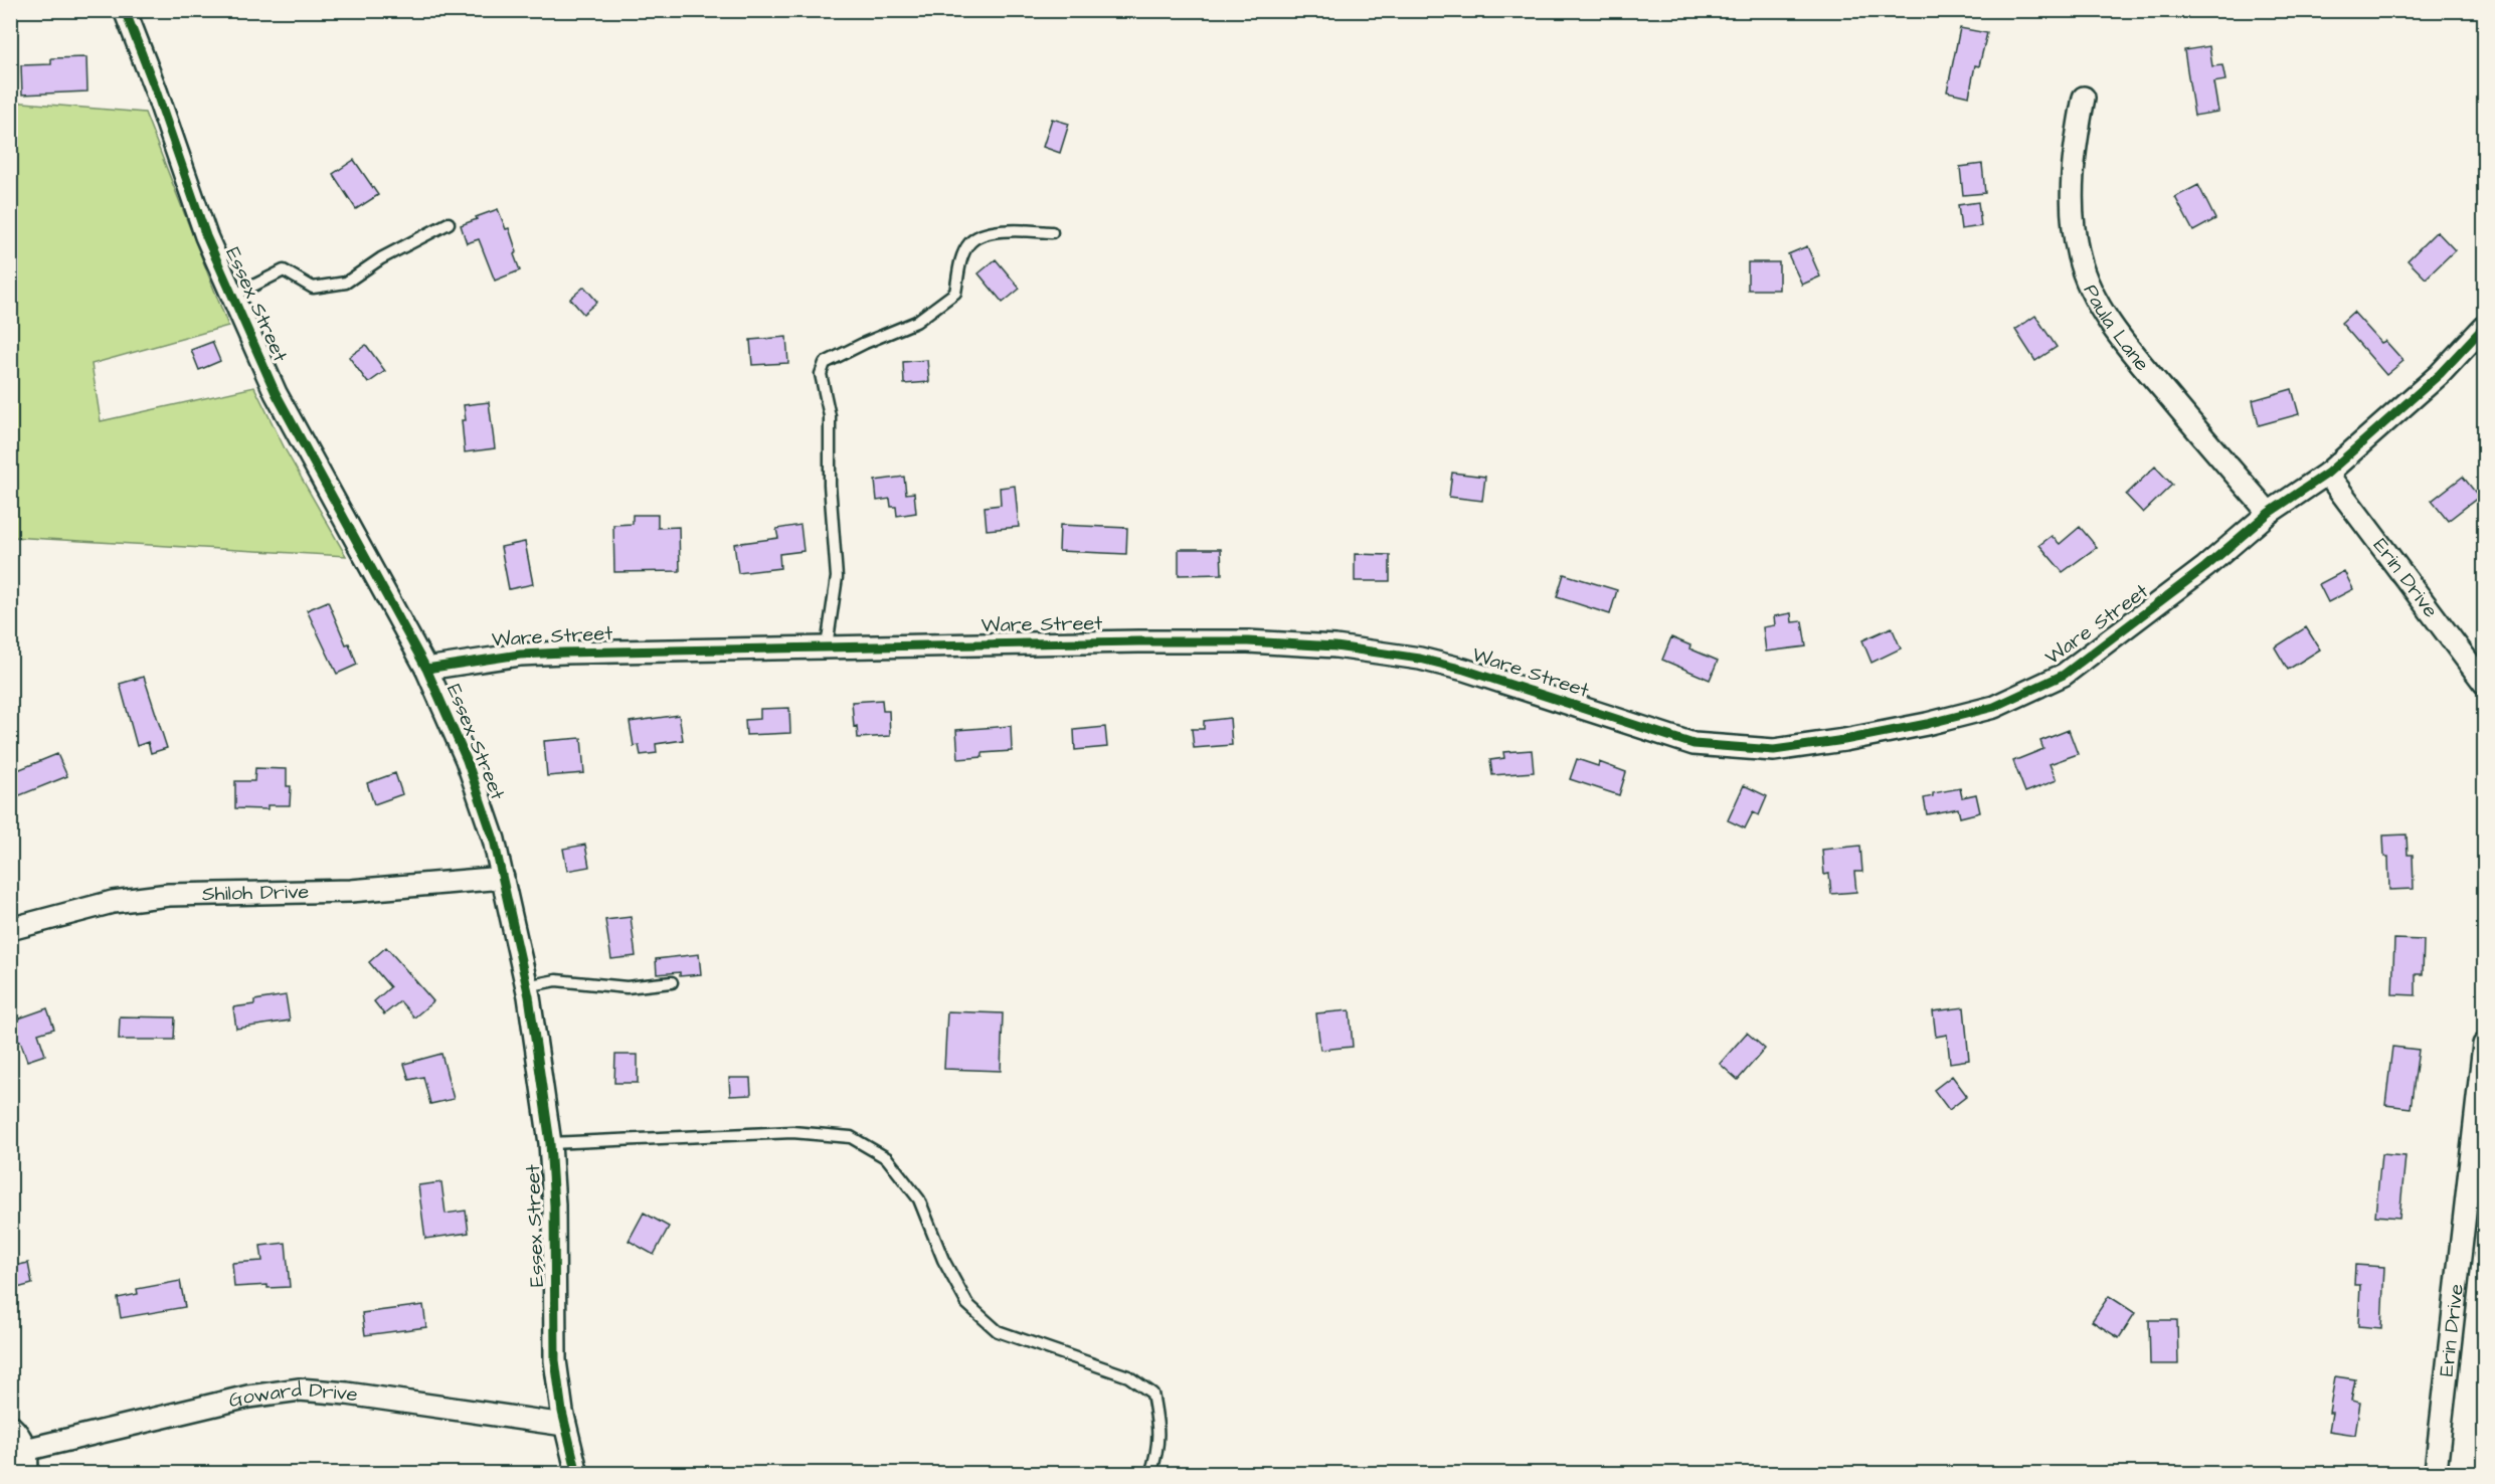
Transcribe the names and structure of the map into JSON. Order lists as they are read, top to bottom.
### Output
{
  "streets": {
    "street": [
      "Essex Street",
      "Paula Lane",
      "Erin Drive",
      "Ware Street",
      "Shiloh Drive",
      "Goward Drive"
    ]
  },
  "crossings": [
    ["Essex Street", "Ware Street"],
    ["Essex Street", "Shiloh Drive"],
    ["Essex Street", "Goward Drive"],
    ["Paula Lane", "Ware Street"],
    ["Erin Drive", "Ware Street"]
  ]
}
